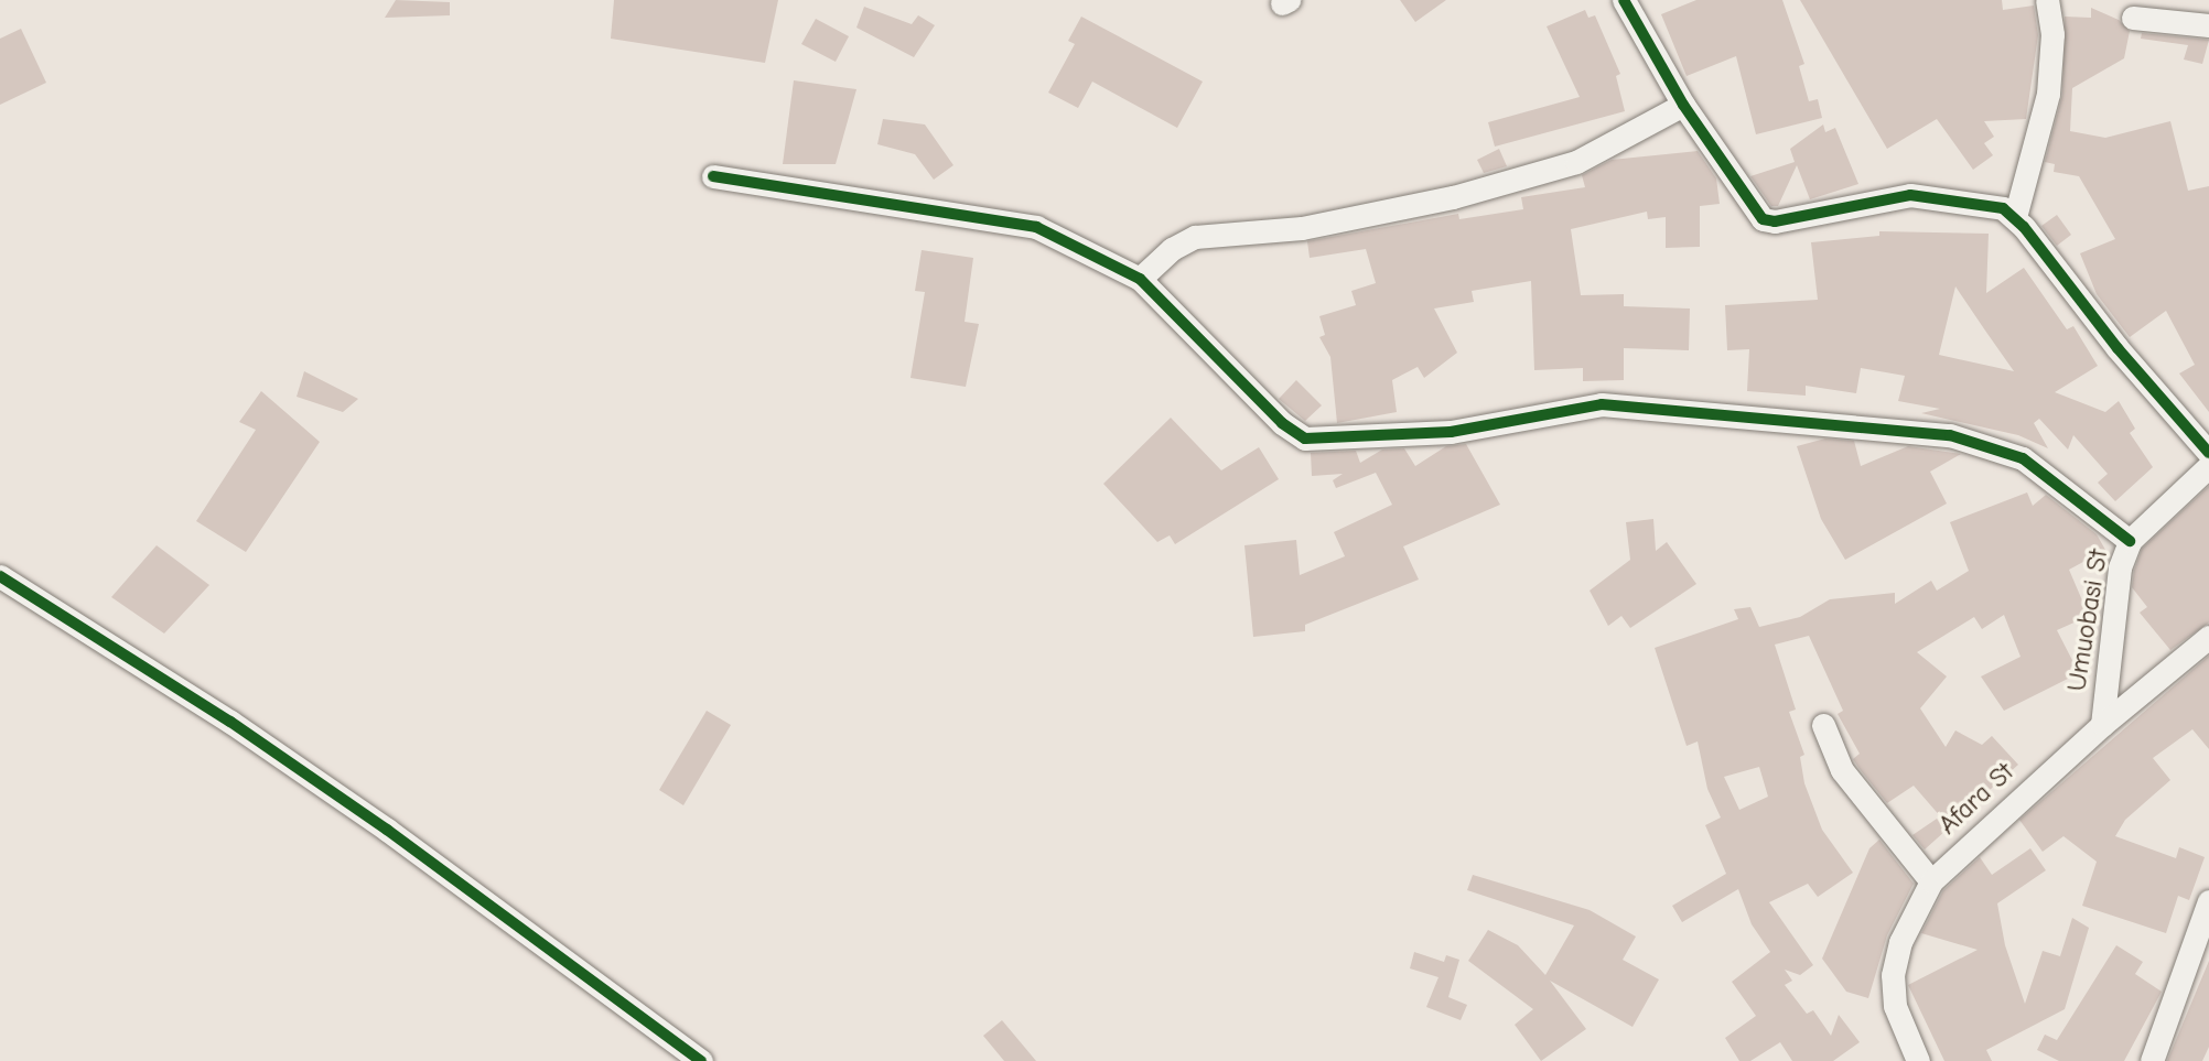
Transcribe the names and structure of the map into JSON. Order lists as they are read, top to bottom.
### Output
{
  "streets": {
    "street": ["Umuobasi St", "Afara St"]
  },
  "crossings": [
    ["Umuobasi St", "Afara St"]
  ]
}
